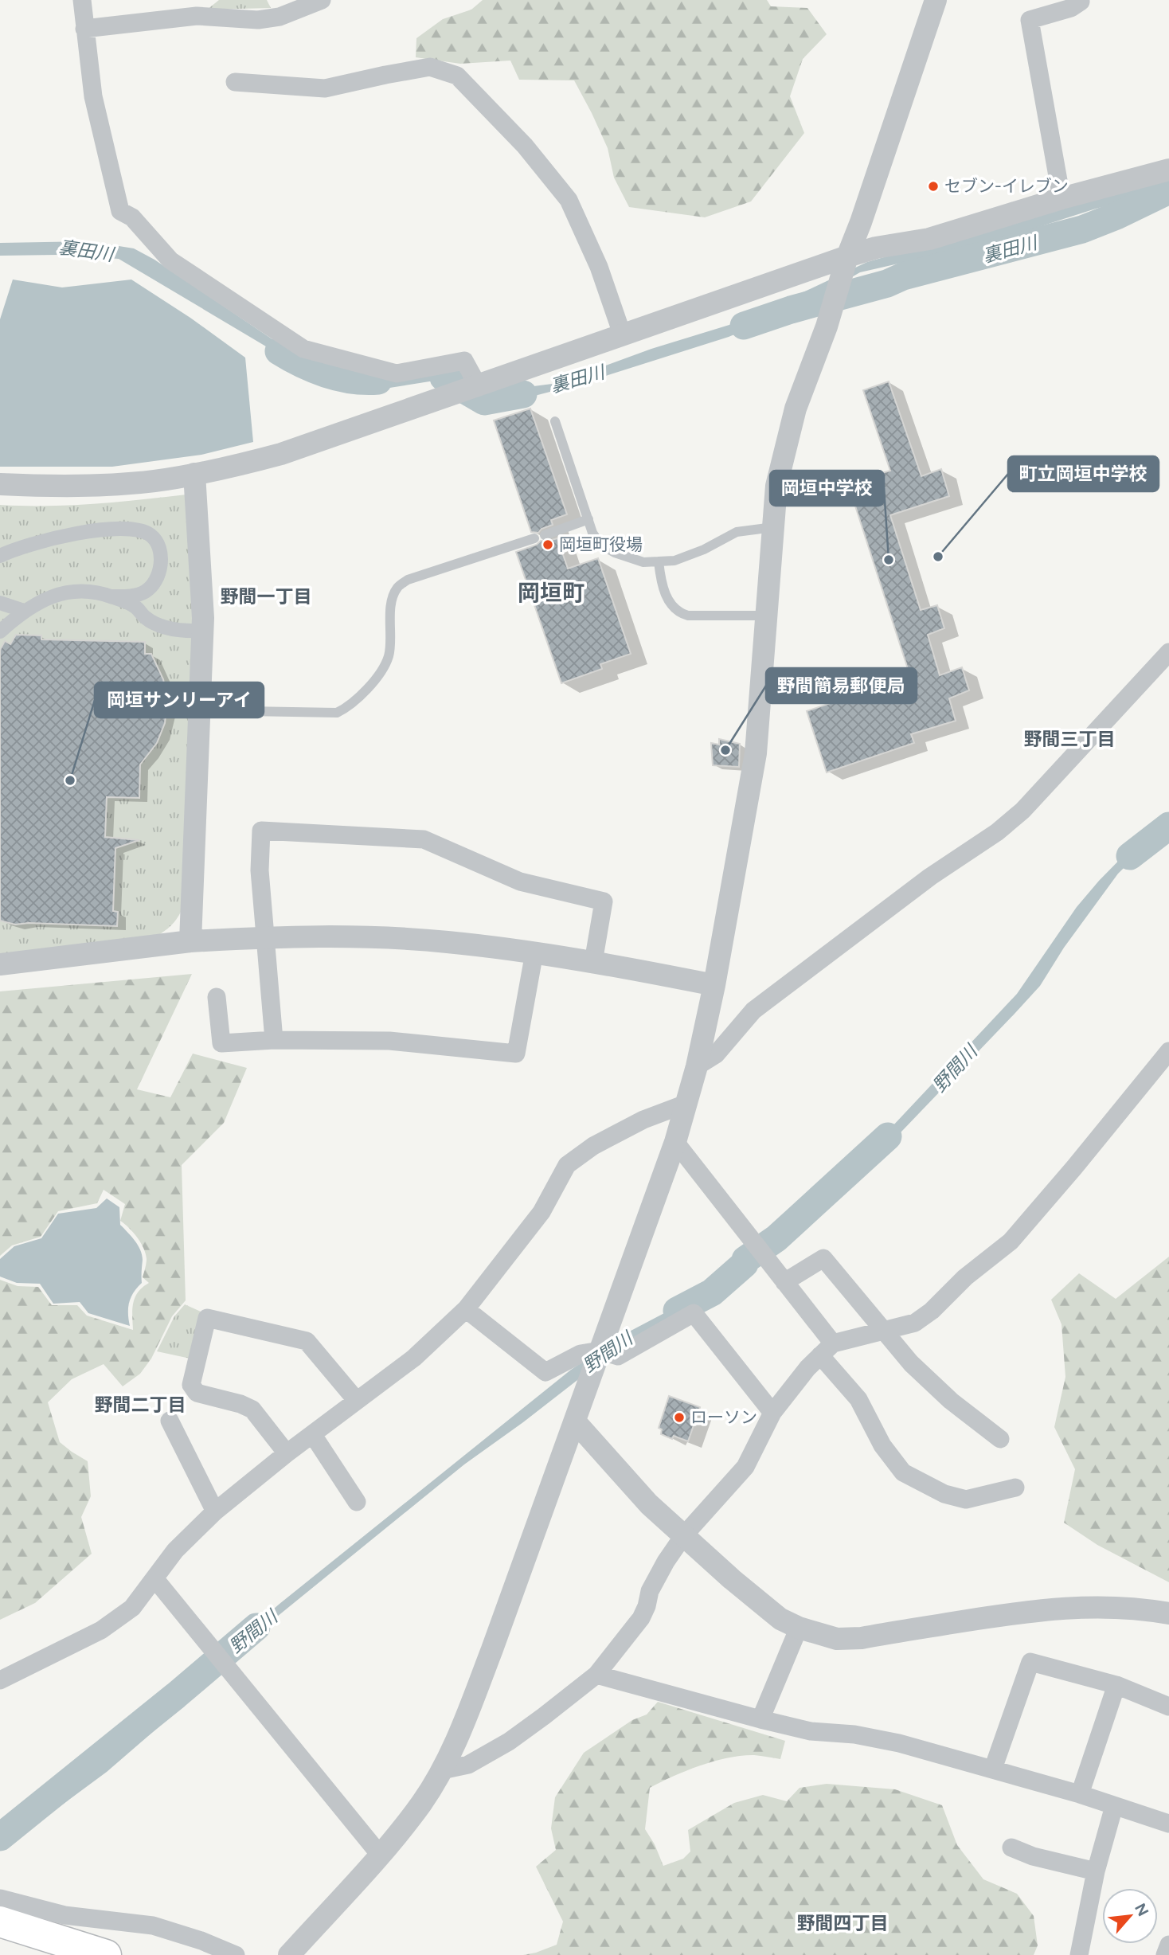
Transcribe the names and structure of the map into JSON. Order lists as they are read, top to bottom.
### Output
{
  "districts": [
    "岡垣町",
    "野間一丁目",
    "野間三丁目",
    "野間二丁目",
    "野間四丁目"
  ],
  "water": ["裏田川", "野間川"],
  "places": [
    "セブン-イレブン",
    "岡垣町役場",
    "町立岡垣中学校",
    "岡垣中学校",
    "野間簡易郵便局",
    "岡垣サンリーアイ",
    "ローソン"
  ],
  "north": "top right"
}
